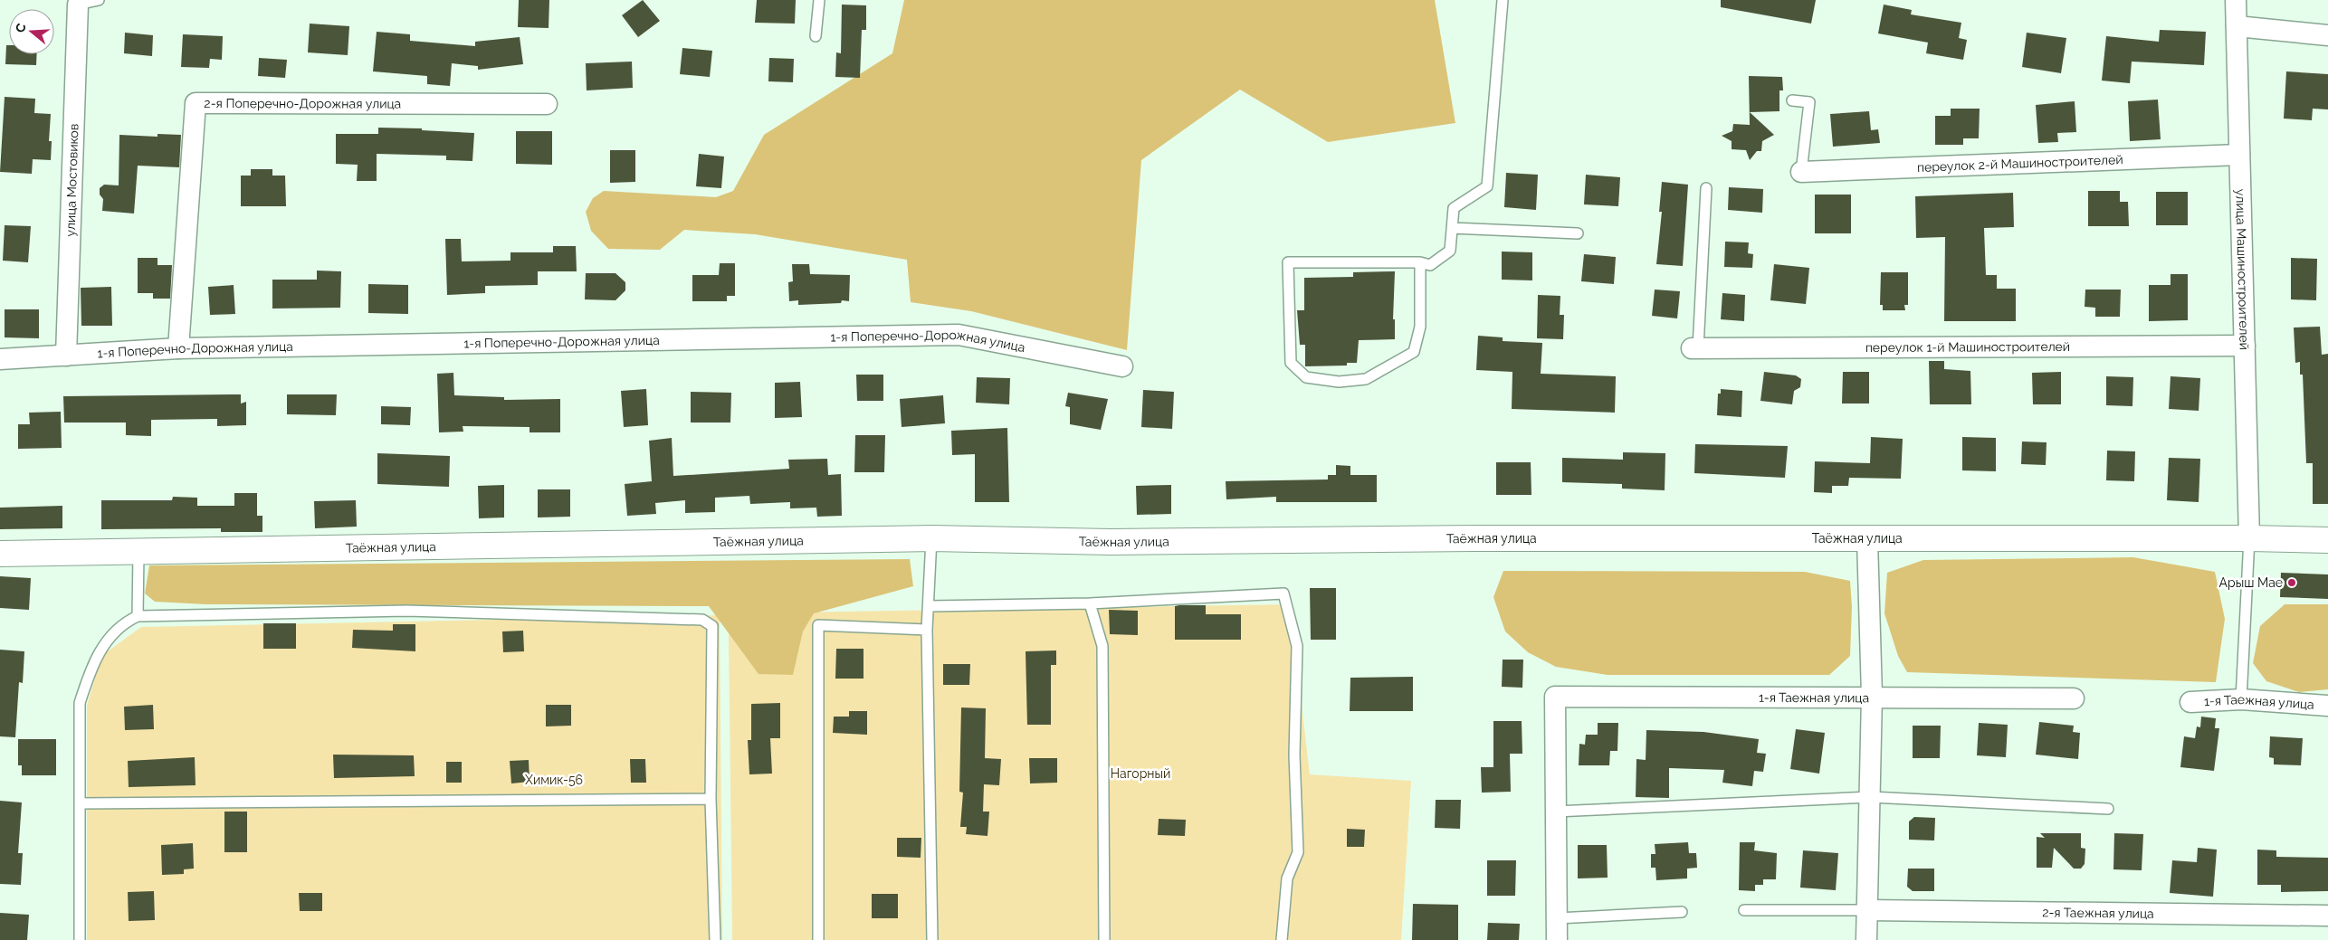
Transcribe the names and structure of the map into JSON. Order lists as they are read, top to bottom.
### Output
{
  "streets": {
    "street": [
      "2-я Поперечно-Дорожная улица",
      "переулок 2-й Машиностроителей",
      "улица Мостовиков",
      "улица Машиностроителей",
      "1-я Поперечно-Дорожная улица",
      "переулок 1-й Машиностроителей",
      "Таёжная улица",
      "1-я Таежная улица",
      "2-я Таежная улица"
    ]
  },
  "crossings": [
    ["2-я Поперечно-Дорожная улица", "1-я Поперечно-Дорожная улица"],
    ["переулок 2-й Машиностроителей", "улица Машиностроителей"],
    ["улица Мостовиков", "1-я Поперечно-Дорожная улица"],
    ["улица Машиностроителей", "переулок 1-й Машиностроителей"],
    ["улица Машиностроителей", "Таёжная улица"]
  ],
  "parks": ["Нагорный", "Химик-56"],
  "places": ["Арыш Мае"],
  "north": "left"
}
